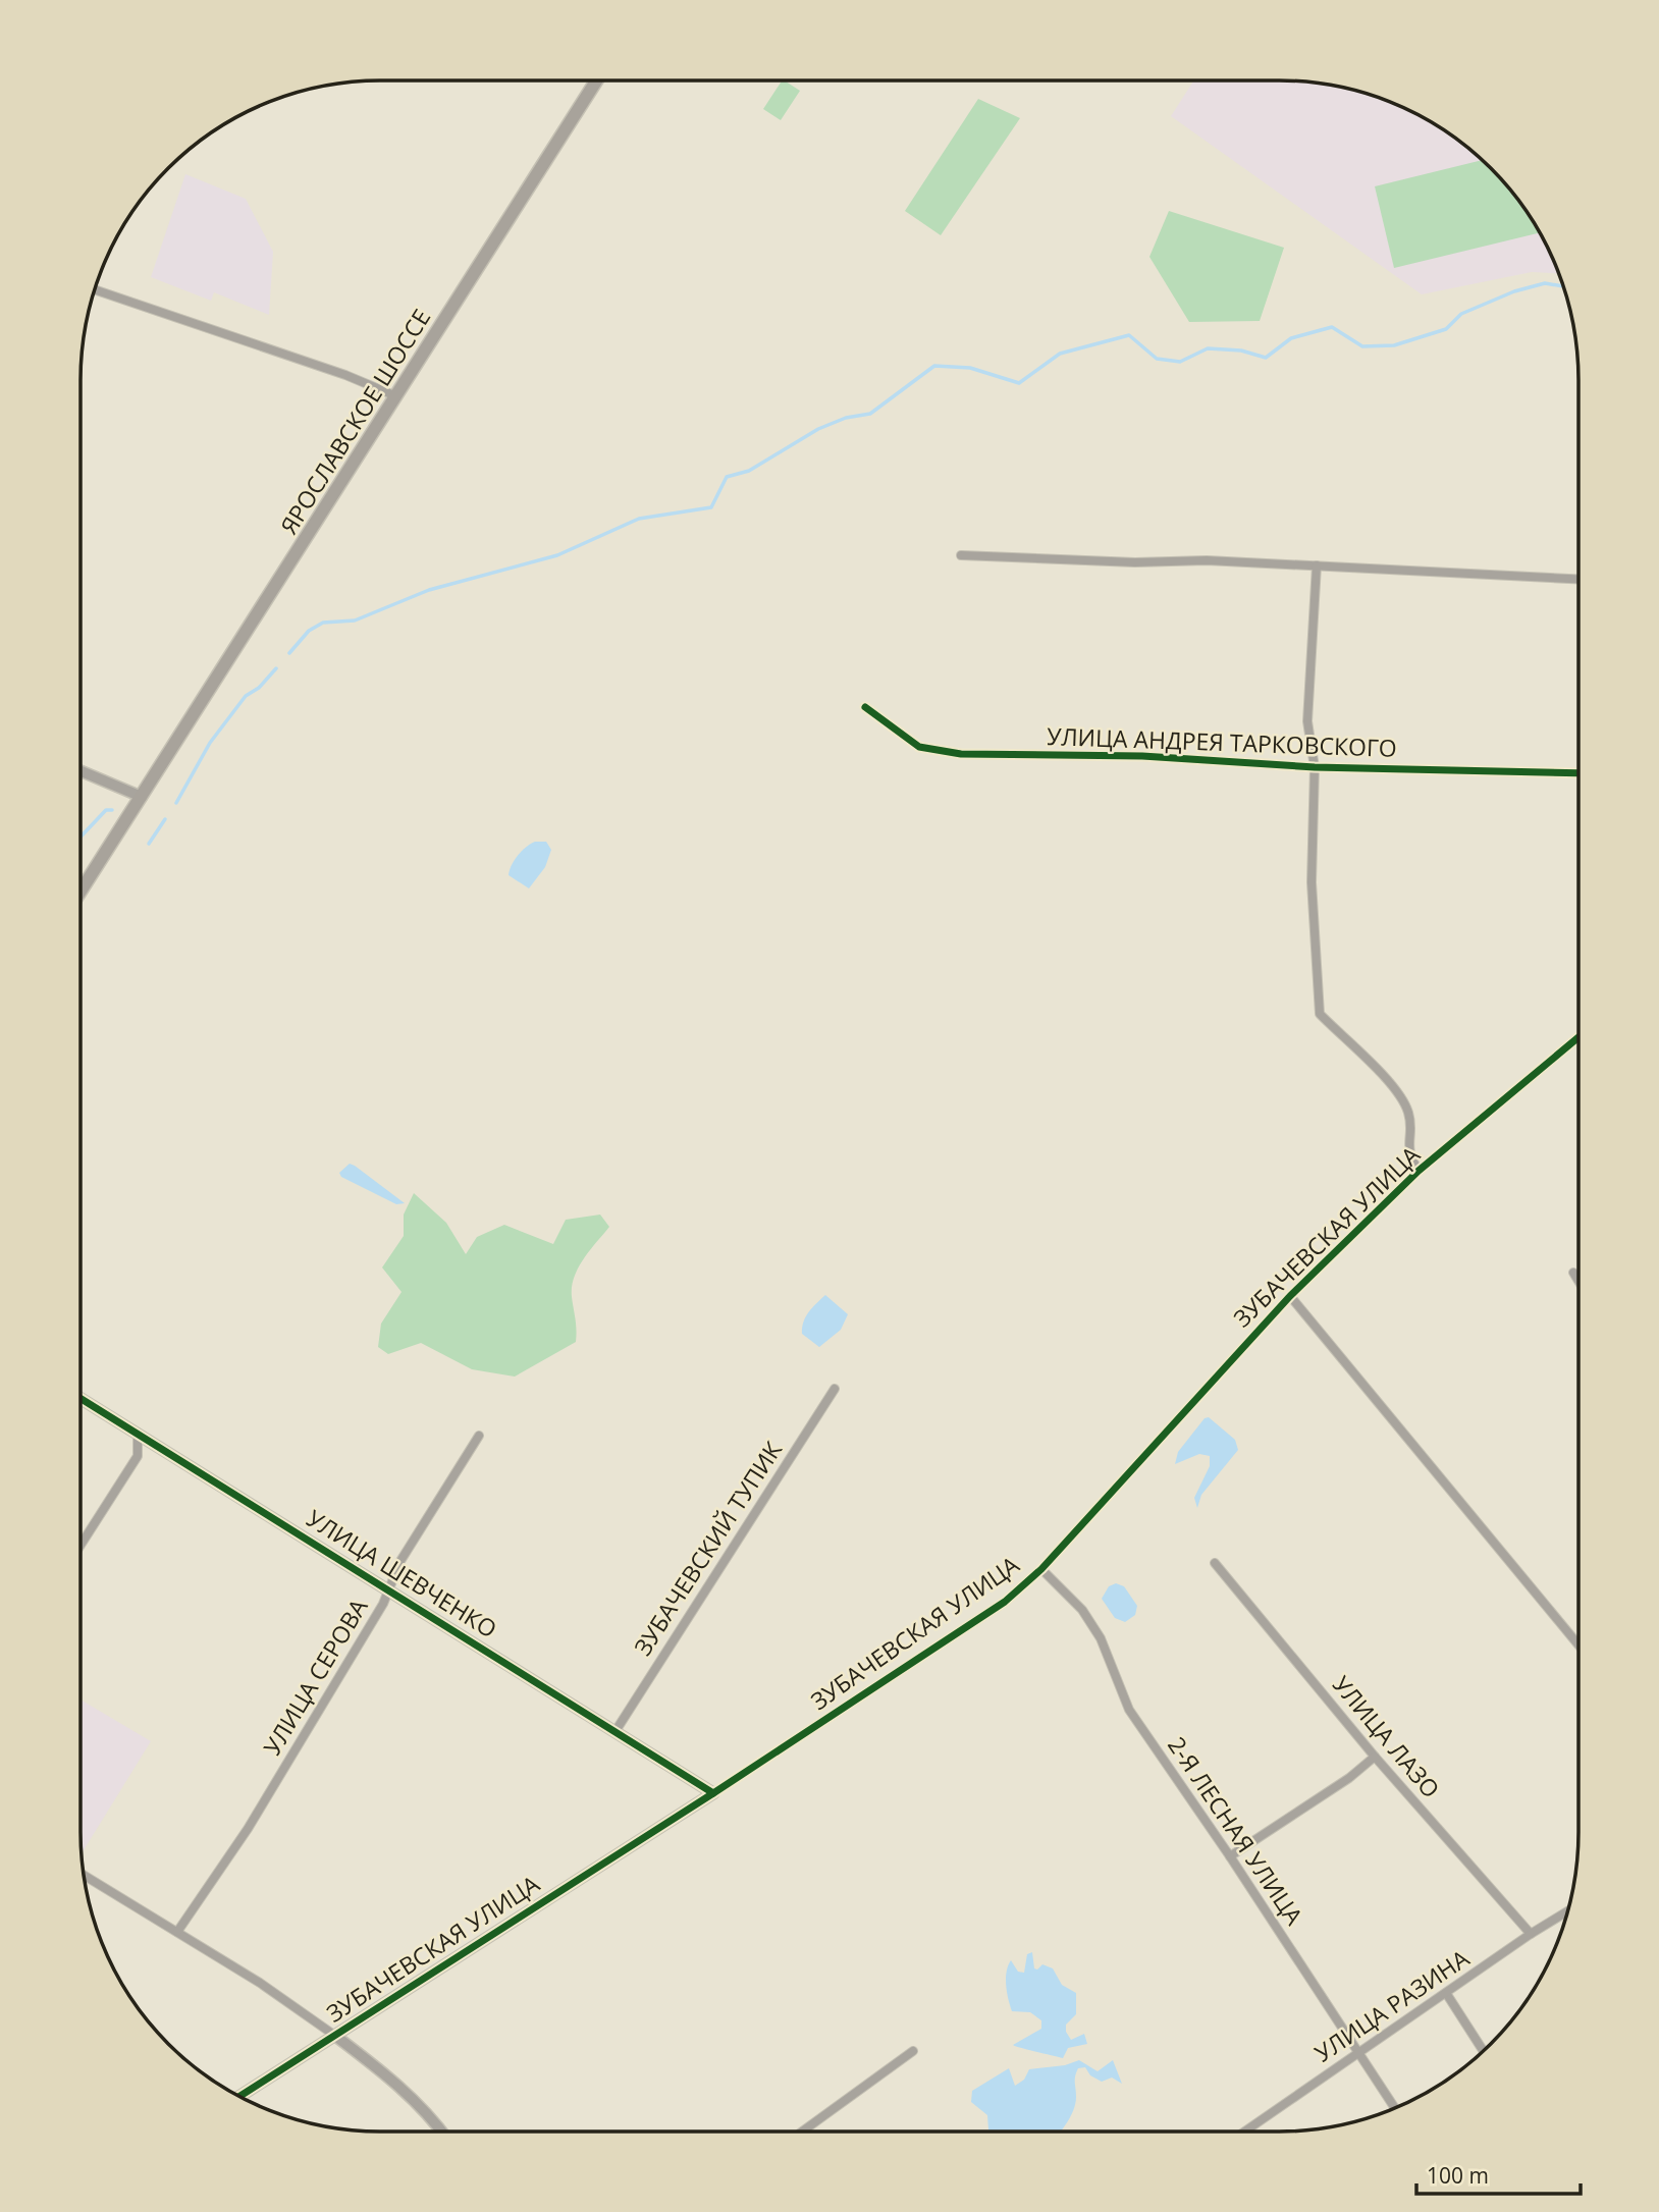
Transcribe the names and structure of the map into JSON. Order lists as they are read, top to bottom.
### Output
{
  "streets": {
    "main road": ["ЯРОСЛАВСКОЕ ШОССЕ"],
    "street": [
      "УЛИЦА АНДРЕЯ ТАРКОВСКОГО",
      "ЗУБАЧЕВСКАЯ УЛИЦА",
      "ЗУБАЧЕВСКИЙ ТУПИК",
      "УЛИЦА ШЕВЧЕНКО",
      "УЛИЦА СЕРОВА",
      "УЛИЦА ЛАЗО",
      "2-Я ЛЕСНАЯ УЛИЦА",
      "УЛИЦА РАЗИНА"
    ]
  },
  "crossings": [
    ["ЗУБАЧЕВСКАЯ УЛИЦА", "УЛИЦА ШЕВЧЕНКО"],
    ["ЗУБАЧЕВСКАЯ УЛИЦА", "2-Я ЛЕСНАЯ УЛИЦА"],
    ["ЗУБАЧЕВСКИЙ ТУПИК", "УЛИЦА ШЕВЧЕНКО"],
    ["УЛИЦА ШЕВЧЕНКО", "УЛИЦА СЕРОВА"],
    ["УЛИЦА ЛАЗО", "УЛИЦА РАЗИНА"],
    ["2-Я ЛЕСНАЯ УЛИЦА", "УЛИЦА РАЗИНА"]
  ],
  "scale_bar": "100 m"
}
